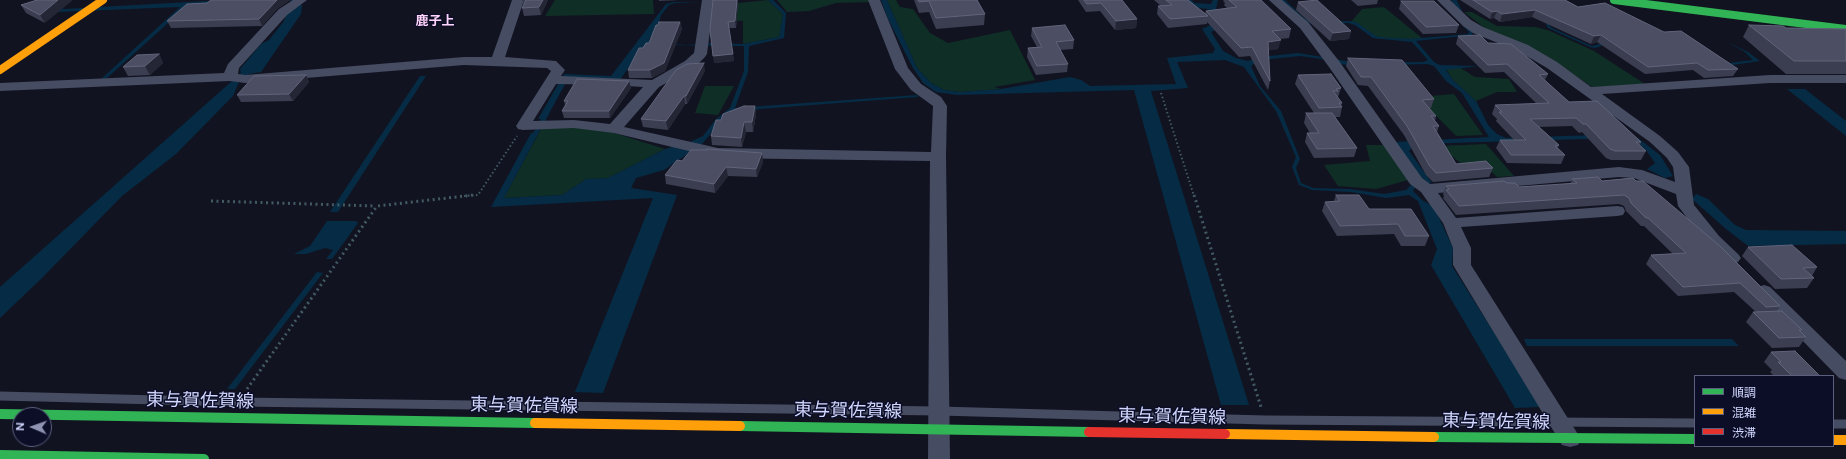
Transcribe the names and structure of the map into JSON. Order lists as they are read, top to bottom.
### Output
{
  "streets": {
    "main road": ["東与賀佐賀線"]
  },
  "districts": ["鹿子上"],
  "legend": ["順調", "混雑", "渋滞"],
  "north": "left"
}
